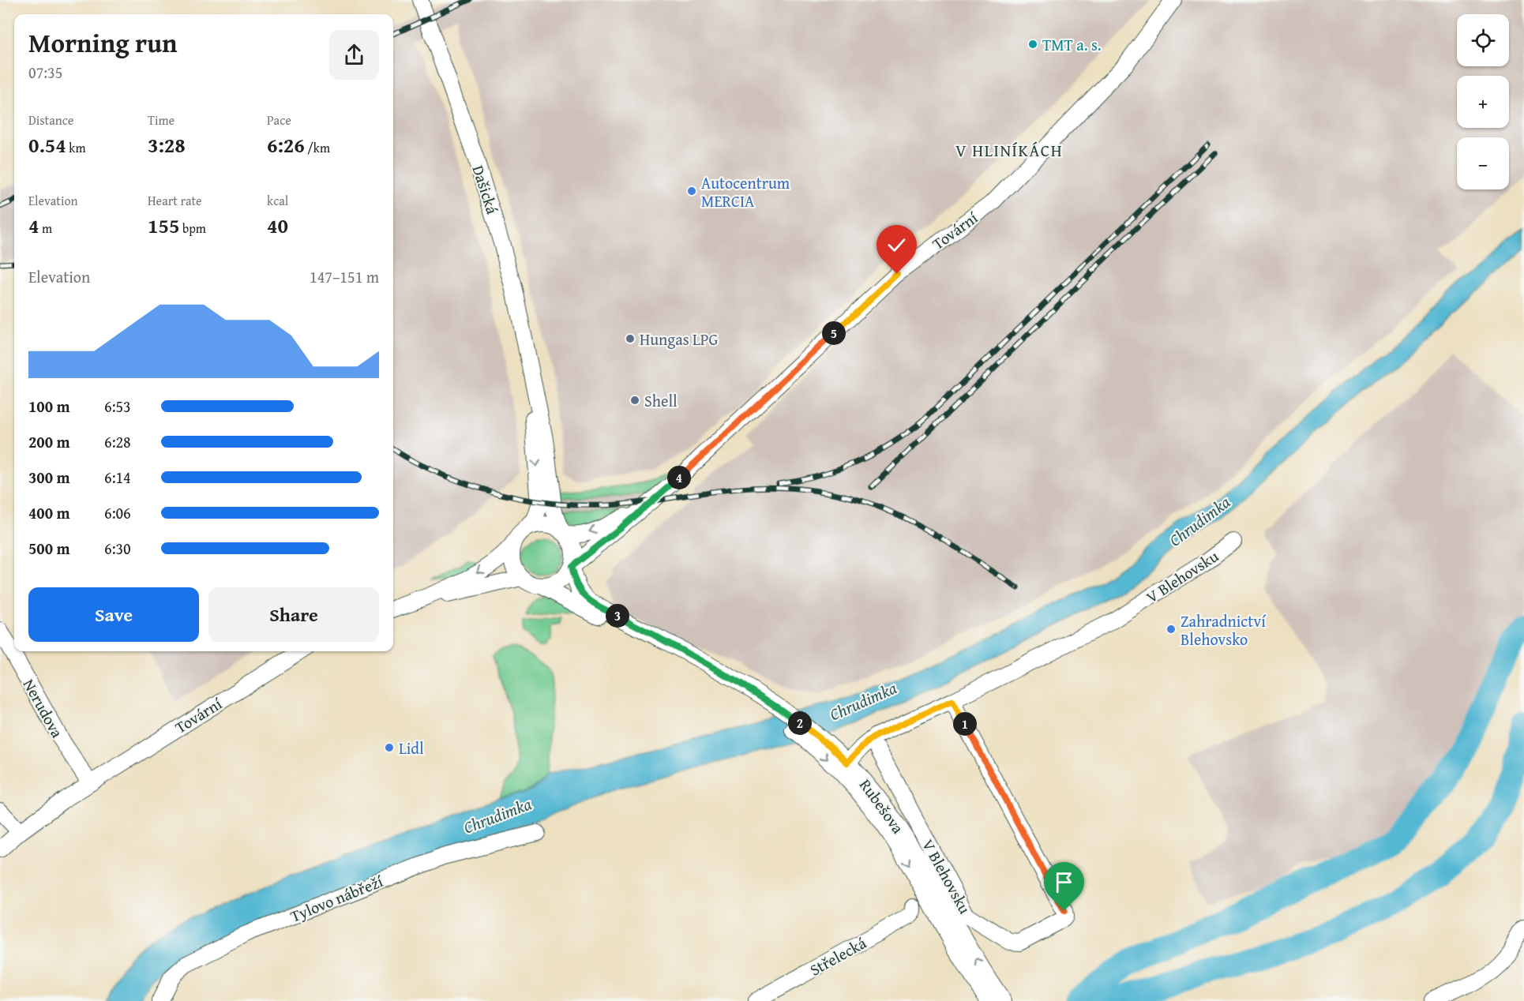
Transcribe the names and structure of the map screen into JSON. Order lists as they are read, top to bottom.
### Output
{
  "streets": {
    "street": [
      "Dašická",
      "Tovární",
      "V Blehovsku",
      "Nerudova",
      "Rubešova",
      "Tylovo nábřeží",
      "Střelecká"
    ]
  },
  "crossings": [
    ["Dašická", "Tovární"],
    ["Dašická", "Rubešova"],
    ["Tovární", "Nerudova"],
    ["Tovární", "Rubešova"],
    ["V Blehovsku", "Rubešova"]
  ],
  "districts": ["V HLINÍKÁCH"],
  "water": ["Chrudimka"],
  "places": [
    "TMT a. s.",
    "Autocentrum MERCIA",
    "Hungas LPG",
    "Shell",
    "Zahradnictví Blehovsko",
    "Lidl"
  ],
  "page": {
    "map_buttons": ["+", "−"],
    "heading": ["Morning run", "07:35"],
    "stats": [
      ["Distance", "0.54 km"],
      ["Time", "3:28"],
      ["Pace", "6:26 /km"],
      ["Elevation", "4 m"],
      ["Heart rate", "155 bpm"],
      ["kcal", "40"]
    ],
    "chart": ["Elevation", "147–151 m"],
    "pins": [
      "5",
      "4",
      "3",
      "2",
      "1"
    ],
    "list": [
      {
        "name": "100 m",
        "note": "6:53"
      },
      {
        "name": "200 m",
        "note": "6:28"
      },
      {
        "name": "300 m",
        "note": "6:14"
      },
      {
        "name": "400 m",
        "note": "6:06"
      },
      {
        "name": "500 m",
        "note": "6:30"
      }
    ],
    "buttons": ["Save", "Share"]
  }
}
